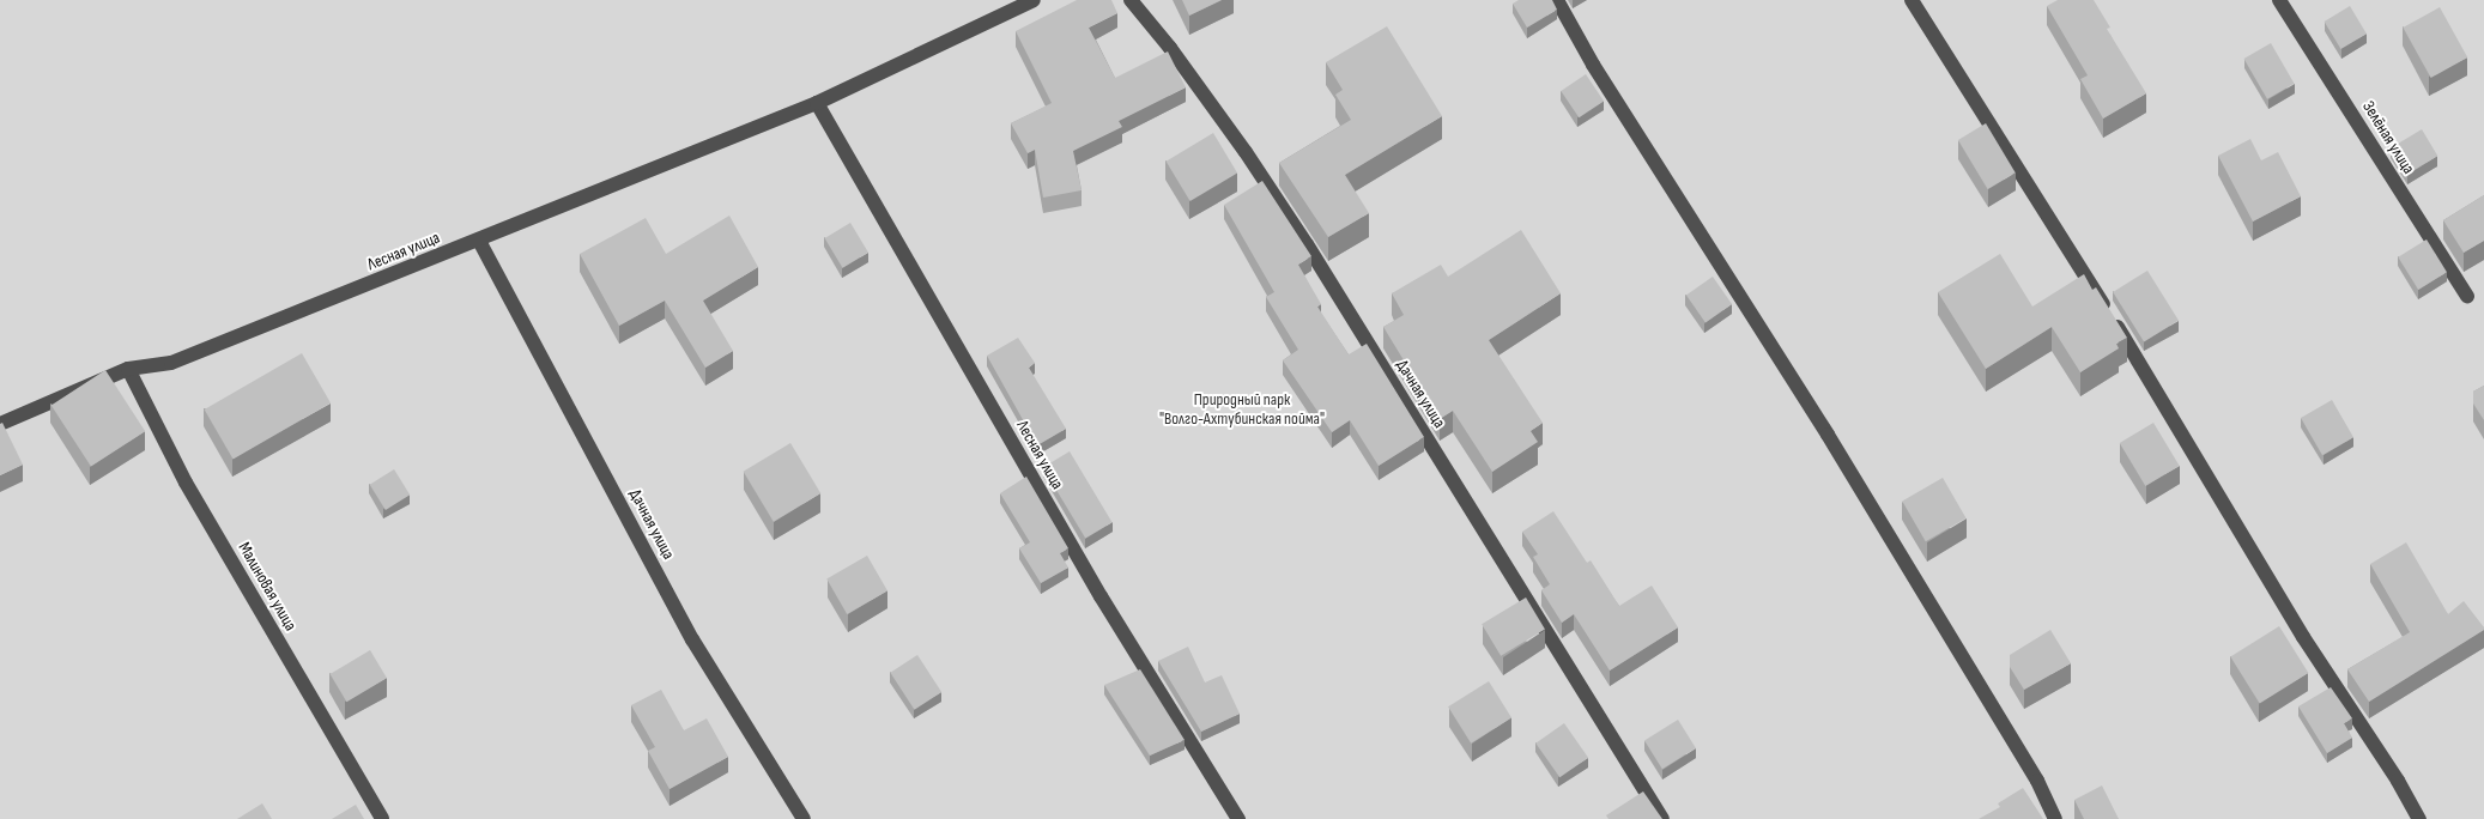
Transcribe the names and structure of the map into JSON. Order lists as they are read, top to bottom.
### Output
{
  "streets": {
    "street": [
      "Зелёная улица",
      "Лесная улица",
      "Дачная улица",
      "Малиновая улица"
    ]
  },
  "crossings": [
    ["Лесная улица", "Дачная улица"],
    ["Лесная улица", "Малиновая улица"]
  ],
  "parks": ["Природный парк \"Волго-Ахтубинская пойма\""]
}
